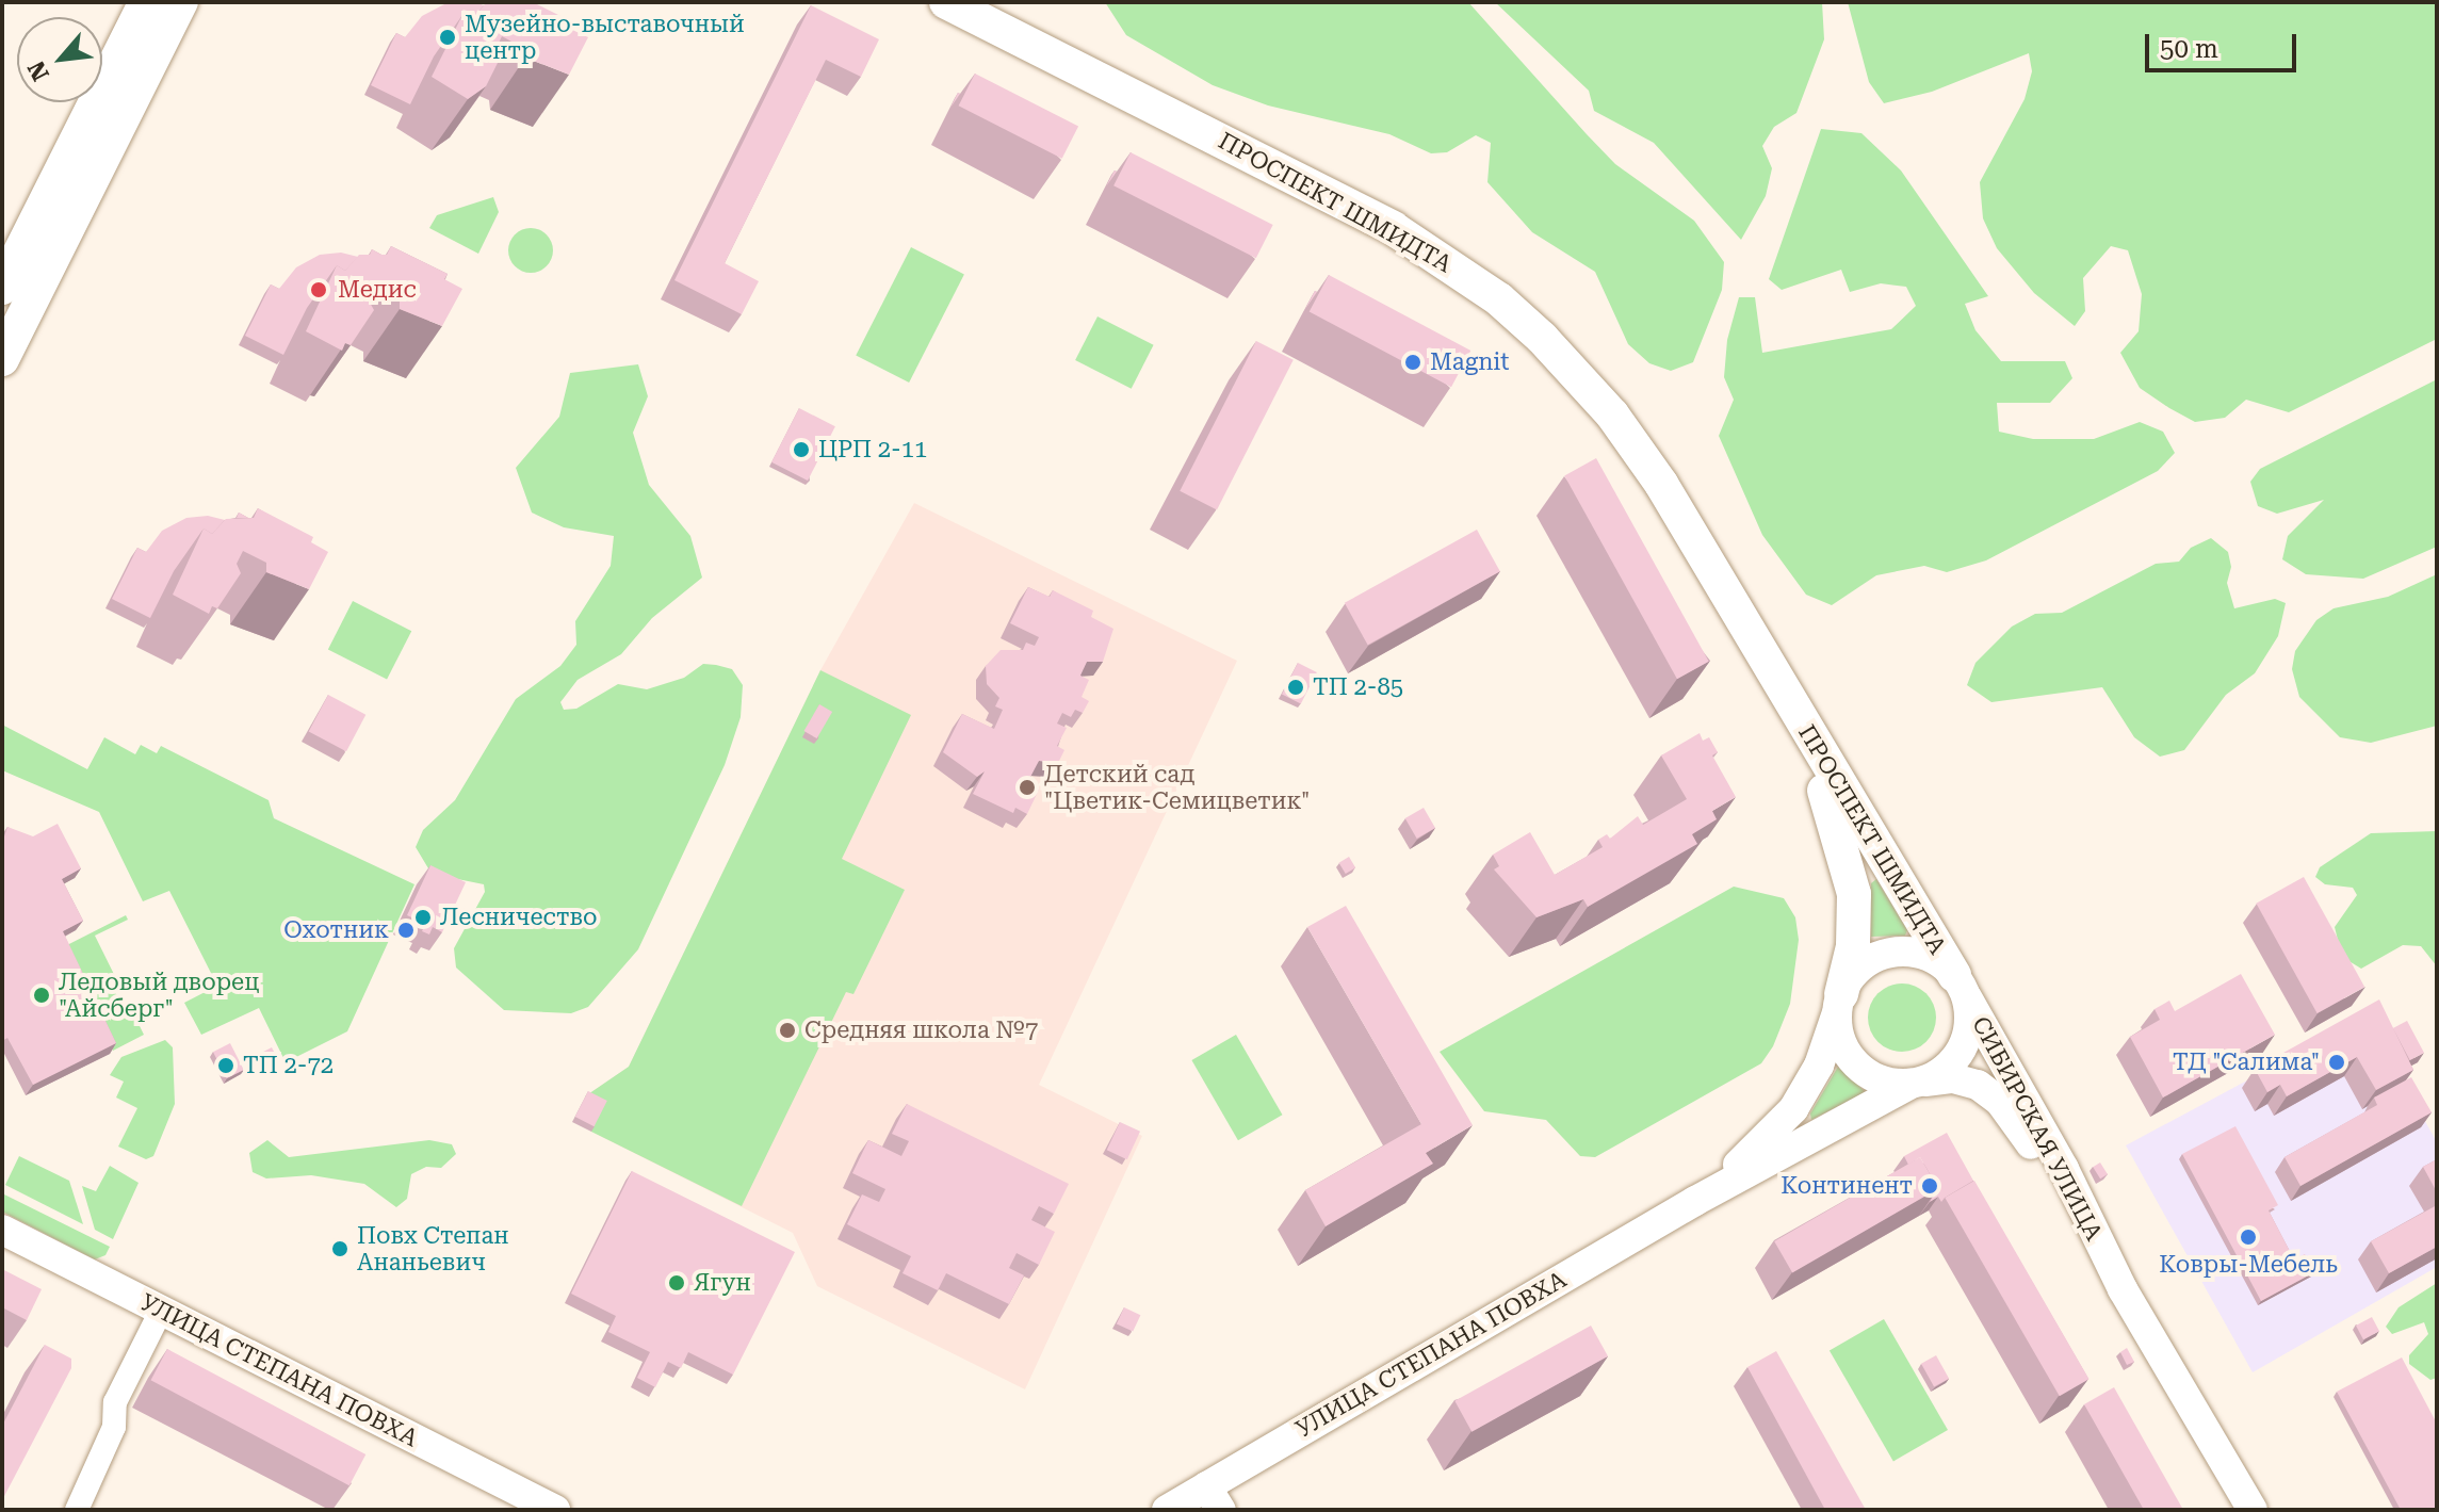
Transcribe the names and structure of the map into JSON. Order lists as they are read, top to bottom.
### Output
{
  "streets": {
    "main road": ["ПРОСПЕКТ ШМИДТА"],
    "street": ["СИБИРСКАЯ УЛИЦА", "УЛИЦА СТЕПАНА ПОВХА"]
  },
  "crossings": [
    ["ПРОСПЕКТ ШМИДТА", "СИБИРСКАЯ УЛИЦА"],
    ["ПРОСПЕКТ ШМИДТА", "УЛИЦА СТЕПАНА ПОВХА"],
    ["СИБИРСКАЯ УЛИЦА", "УЛИЦА СТЕПАНА ПОВХА"]
  ],
  "places": [
    "Музейно-выставочный центр",
    "Медис",
    "Magnit",
    "ЦРП 2-11",
    "ТП 2-85",
    "Детский сад \"Цветик-Семицветик\"",
    "Лесничество",
    "Охотник",
    "Ледовый дворец \"Айсберг\"",
    "Средняя школа №7",
    "ТД \"Салима\"",
    "ТП 2-72",
    "Континент",
    "Ковры-Мебель",
    "Повх Степан Ананьевич",
    "Ягун"
  ],
  "scale_bar": "50 m",
  "north": "bottom left"
}
